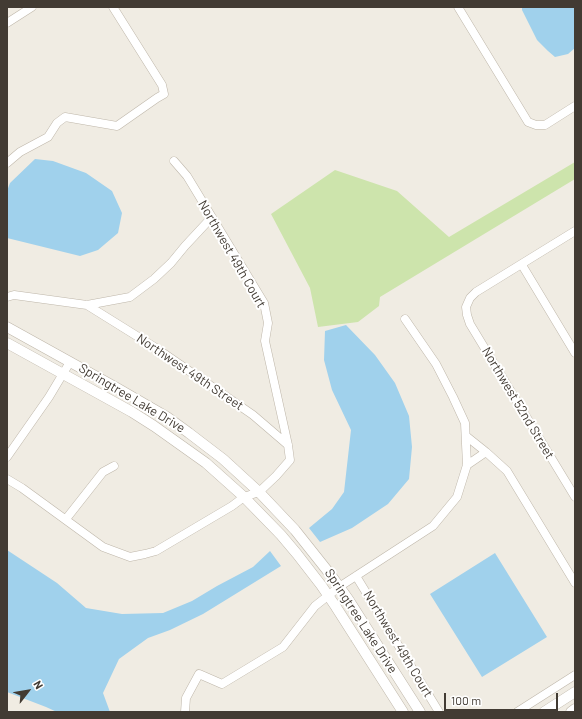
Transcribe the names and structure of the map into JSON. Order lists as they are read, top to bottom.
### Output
{
  "streets": {
    "street": [
      "Northwest 49th Court",
      "Northwest 49th Street",
      "Springtree Lake Drive",
      "Northwest 52nd Street"
    ]
  },
  "crossings": [
    ["Northwest 49th Court", "Northwest 49th Street"],
    ["Northwest 49th Court", "Springtree Lake Drive"]
  ],
  "scale_bar": "100 m",
  "north": "top right"
}
